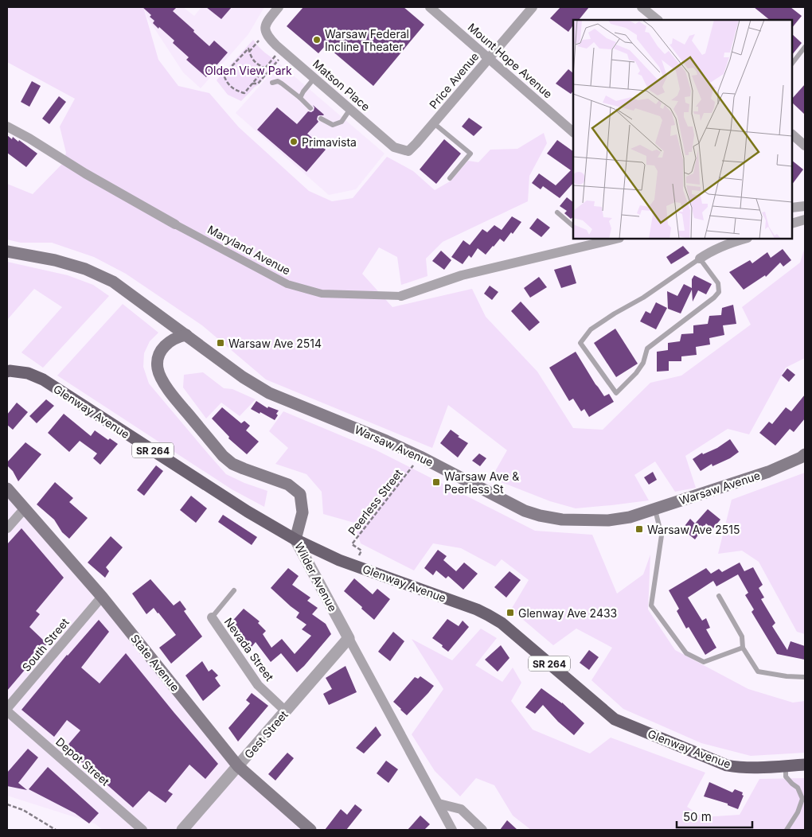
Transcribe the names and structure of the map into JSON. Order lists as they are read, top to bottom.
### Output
{
  "streets": {
    "main road": [
      "Glenway Avenue",
      "Warsaw Avenue",
      "SR 264",
      "Wilder Avenue",
      "State Avenue"
    ],
    "street": [
      "Mount Hope Avenue",
      "Price Avenue",
      "Matson Place",
      "Maryland Avenue",
      "South Street",
      "Nevada Street",
      "Gest Street",
      "Depot Street"
    ],
    "path": ["Peerless Street"]
  },
  "crossings": [
    ["Mount Hope Avenue", "Price Avenue"],
    ["Price Avenue", "Matson Place"],
    ["Glenway Avenue", "Wilder Avenue"],
    ["Warsaw Avenue", "Peerless Street"],
    ["Warsaw Avenue", "Wilder Avenue"],
    ["Wilder Avenue", "Gest Street"],
    ["South Street", "State Avenue"],
    ["Nevada Street", "Gest Street"],
    ["State Avenue", "Gest Street"]
  ],
  "parks": ["Olden View Park"],
  "places": {
    "other": ["Warsaw Federal Incline Theater", "Primavista"],
    "transit": [
      "Warsaw Ave 2514",
      "Warsaw Ave & Peerless St",
      "Warsaw Ave 2515",
      "Glenway Ave 2433"
    ]
  },
  "scale_bar": "50 m"
}
